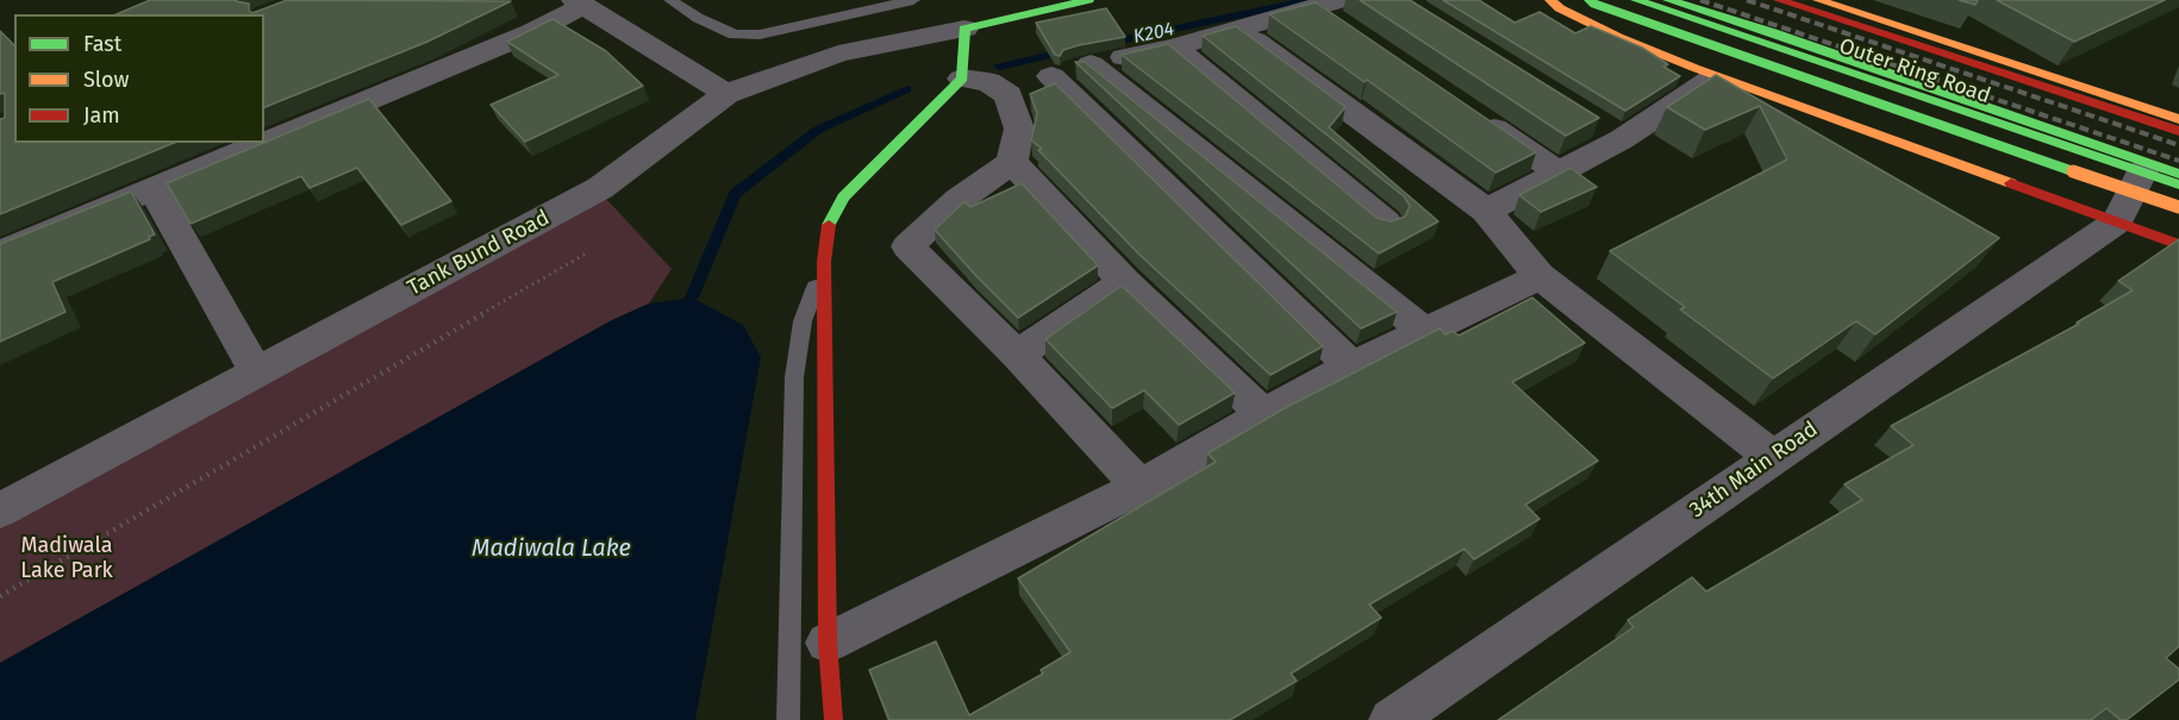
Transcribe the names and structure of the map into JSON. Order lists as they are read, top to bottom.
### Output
{
  "streets": {
    "main road": ["Outer Ring Road", "Tank Bund Road"],
    "street": ["34th Main Road"]
  },
  "water": ["K204", "Madiwala Lake"],
  "parks": ["Madiwala Lake Park"],
  "legend": ["Fast", "Slow", "Jam"]
}
